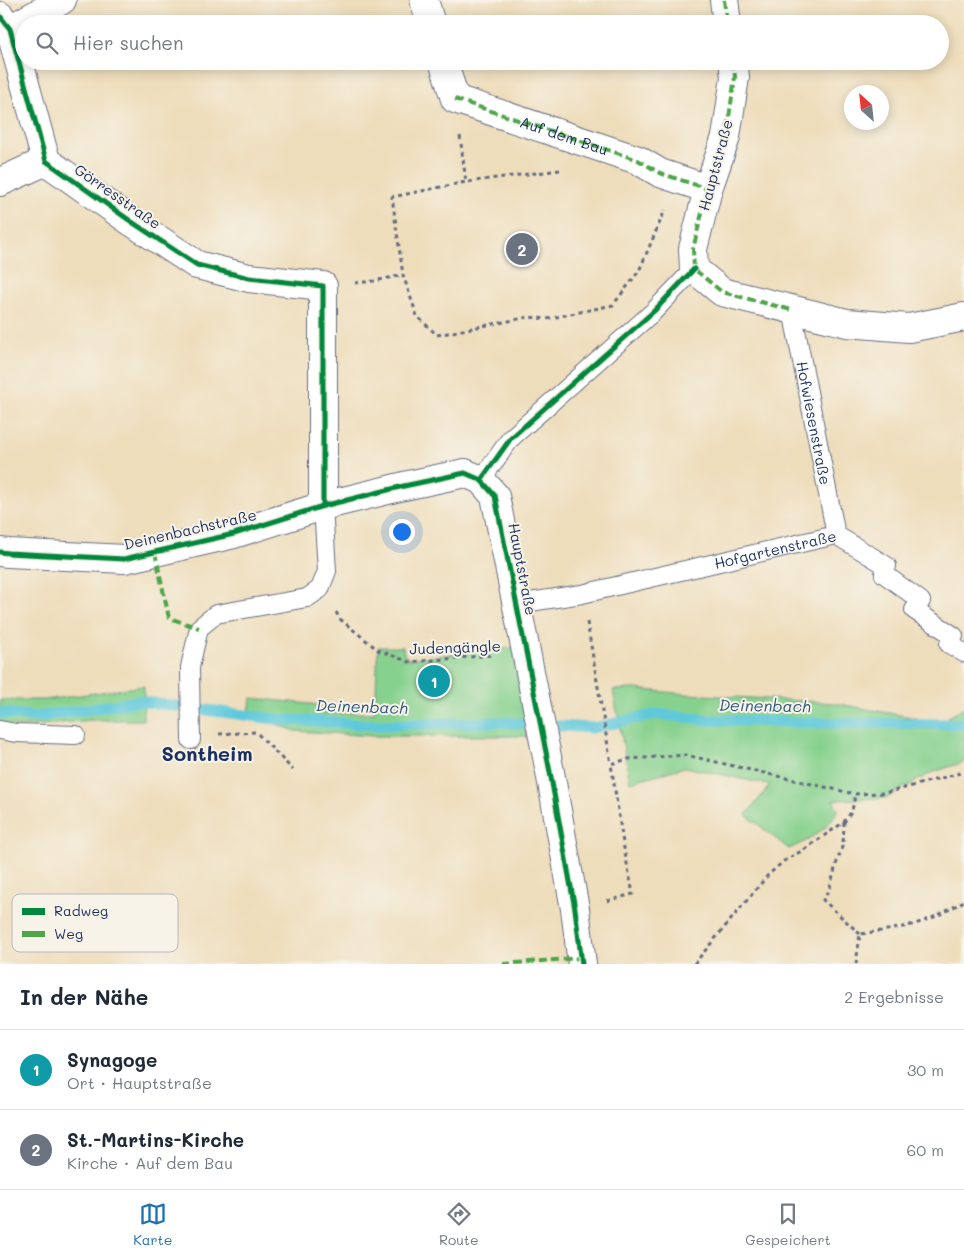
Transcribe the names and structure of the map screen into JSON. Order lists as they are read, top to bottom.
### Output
{
  "streets": {
    "street": [
      "Auf dem Bau",
      "Hauptstraße",
      "Görresstraße",
      "Deinenbachstraße"
    ],
    "lane": ["Hofwiesenstraße", "Hofgartenstraße"],
    "path": ["Judengängle"]
  },
  "crossings": [
    ["Auf dem Bau", "Hauptstraße"],
    ["Hauptstraße", "Deinenbachstraße"],
    ["Hauptstraße", "Hofgartenstraße"],
    ["Hauptstraße", "Judengängle"],
    ["Görresstraße", "Deinenbachstraße"],
    ["Hofwiesenstraße", "Hofgartenstraße"]
  ],
  "districts": ["Sontheim"],
  "water": ["Deinenbach"],
  "legend": ["Radweg", "Weg"],
  "north": "top left",
  "page": {
    "search": "Hier suchen",
    "pins": ["2", "1"],
    "heading": ["In der Nähe", "2 Ergebnisse"],
    "list": [
      {
        "mark": "1",
        "name": "Synagoge",
        "note": "Ort · Hauptstraße",
        "value": "30 m"
      },
      {
        "mark": "2",
        "name": "St.-Martins-Kirche",
        "note": "Kirche · Auf dem Bau",
        "value": "60 m"
      }
    ],
    "nav": ["Karte", "Route", "Gespeichert"]
  }
}
